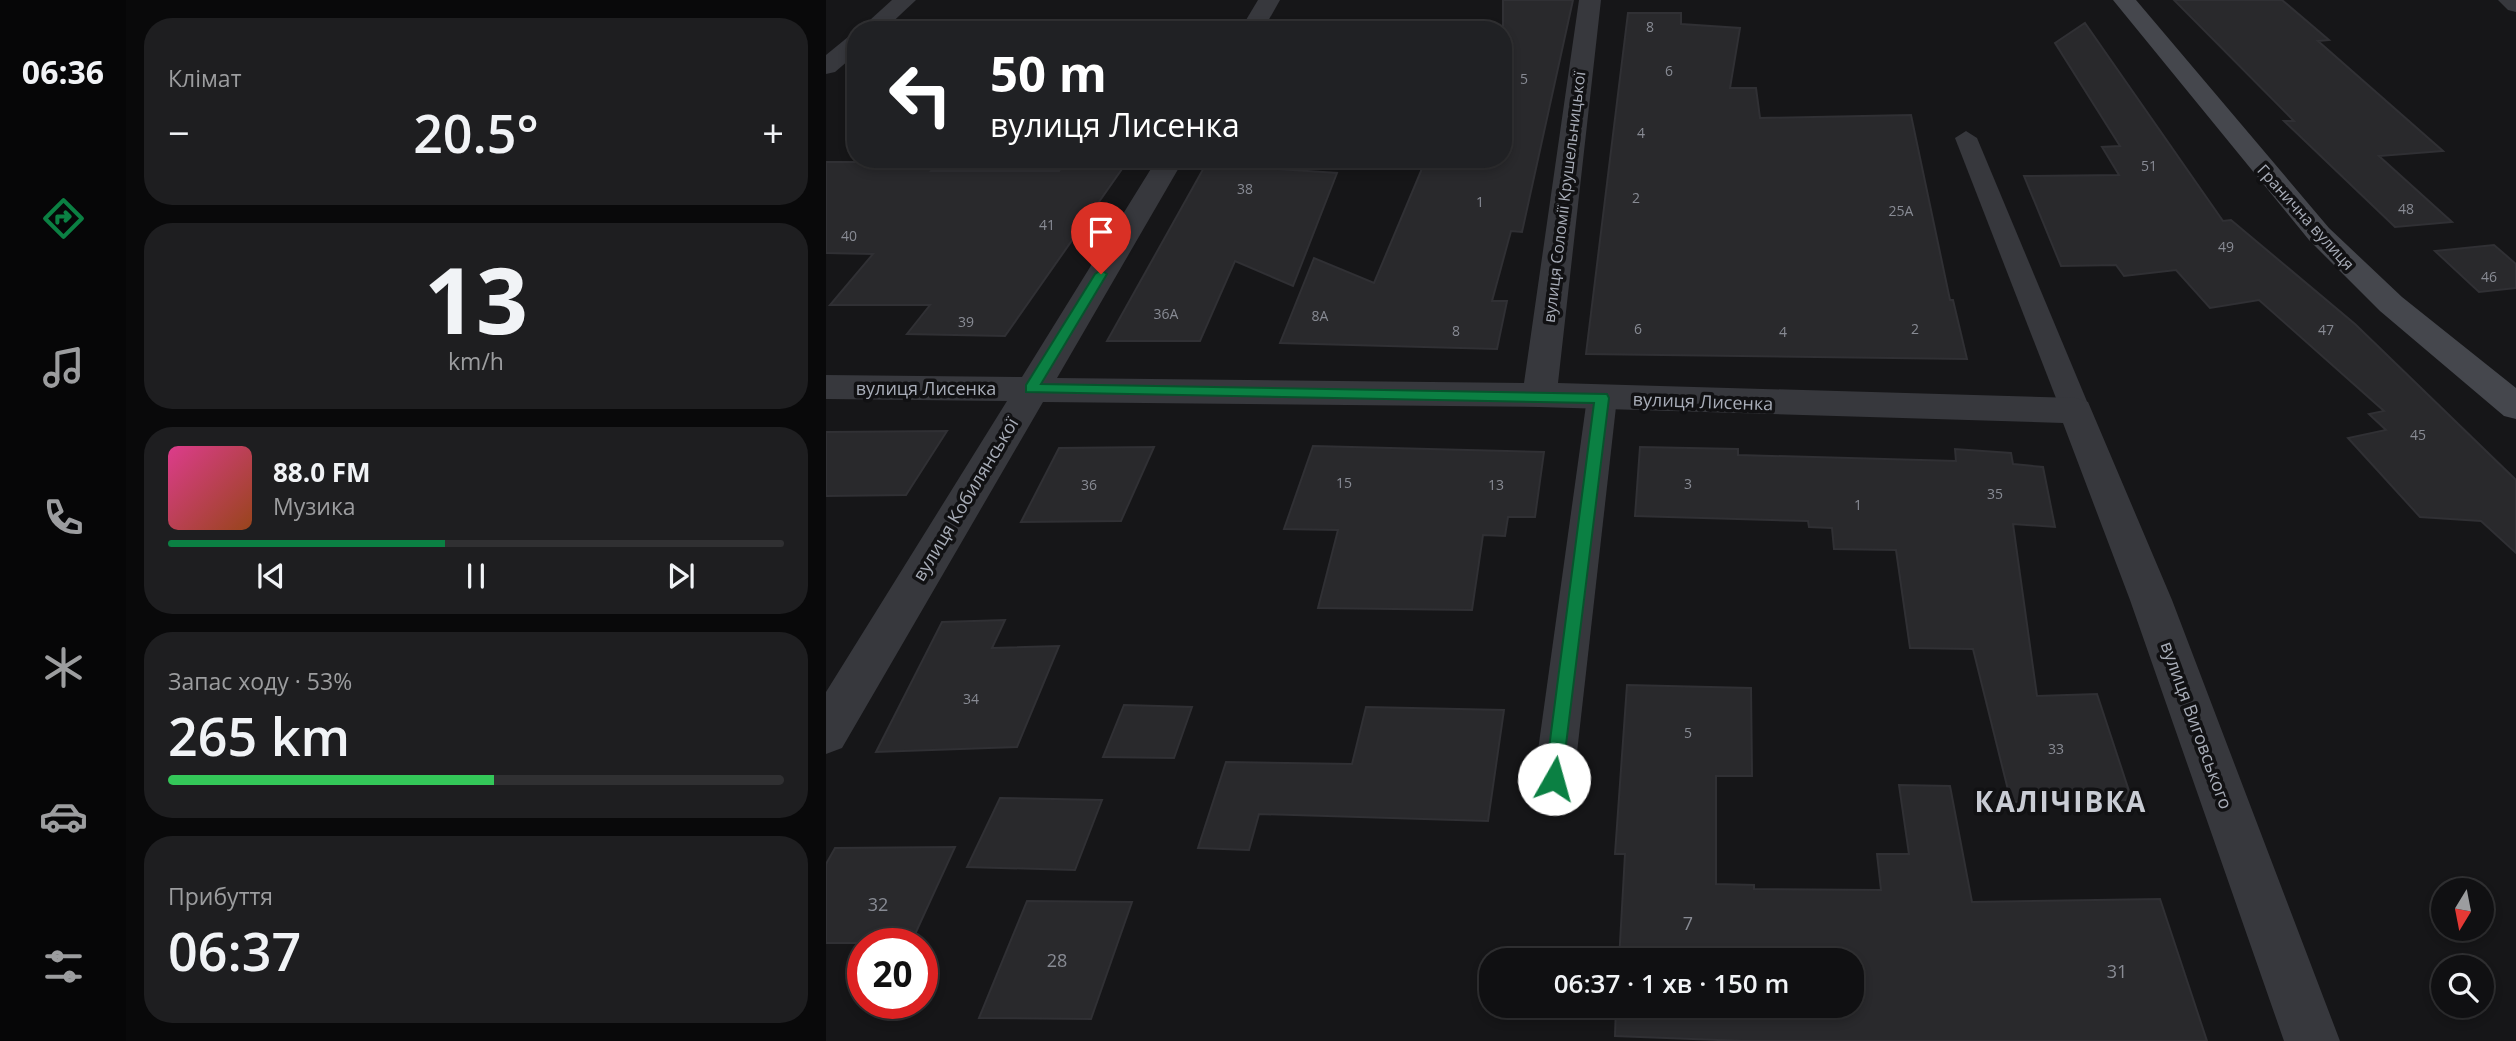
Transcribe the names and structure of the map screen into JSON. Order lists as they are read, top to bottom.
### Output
{
  "streets": {
    "street": [
      "вулиця Соломії Крушельницької",
      "Гранична вулиця",
      "вулиця Лисенка",
      "вулиця Кобилянської",
      "вулиця Виговського"
    ]
  },
  "crossings": [
    ["вулиця Соломії Крушельницької", "вулиця Лисенка"],
    ["вулиця Лисенка", "вулиця Кобилянської"],
    ["вулиця Лисенка", "вулиця Виговського"]
  ],
  "districts": ["КАЛІЧІВКА"],
  "house_numbers": [
    "8",
    "6",
    "5",
    "4",
    "51",
    "38",
    "2",
    "1",
    "48",
    "25А",
    "41",
    "40",
    "49",
    "46",
    "36А",
    "8А",
    "39",
    "6",
    "2",
    "47",
    "8",
    "4",
    "45",
    "15",
    "3",
    "36",
    "13",
    "35",
    "1",
    "34",
    "5",
    "33",
    "32",
    "7",
    "28",
    "31"
  ],
  "north": "bottom",
  "page": {
    "tabs": "06:36",
    "tile": [
      "Клімат",
      ["13", "km/h"],
      ["Запас ходу · 53%", "265 km"],
      ["Прибуття", "06:37"]
    ],
    "turn": ["50 m", "вулиця Лисенка"],
    "heat": ["−", "20.5°", "+"],
    "song": ["88.0 FM", "Музика"],
    "limit": "20",
    "trip": "06:37 · 1 хв · 150 m"
  }
}
